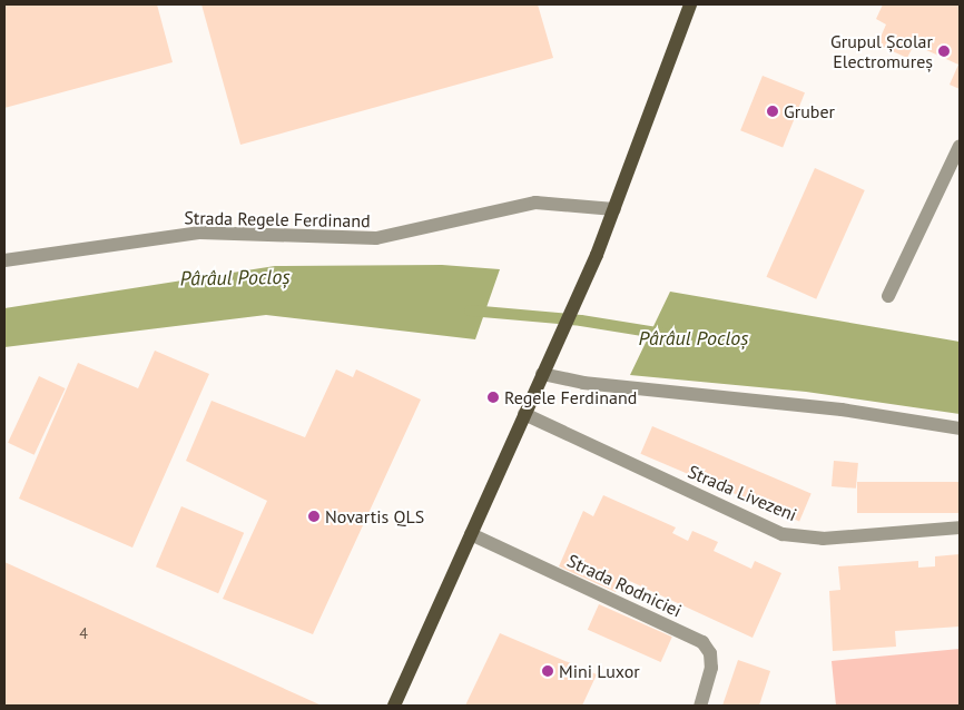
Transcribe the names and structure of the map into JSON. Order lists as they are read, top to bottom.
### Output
{
  "streets": {
    "street": ["Strada Regele Ferdinand", "Strada Livezeni", "Strada Rodniciei"]
  },
  "water": ["Pârâul Pocloș"],
  "places": [
    "Grupul Școlar Electromureș",
    "Gruber",
    "Regele Ferdinand",
    "Novartis QLS",
    "Mini Luxor"
  ],
  "house_numbers": ["4"]
}
